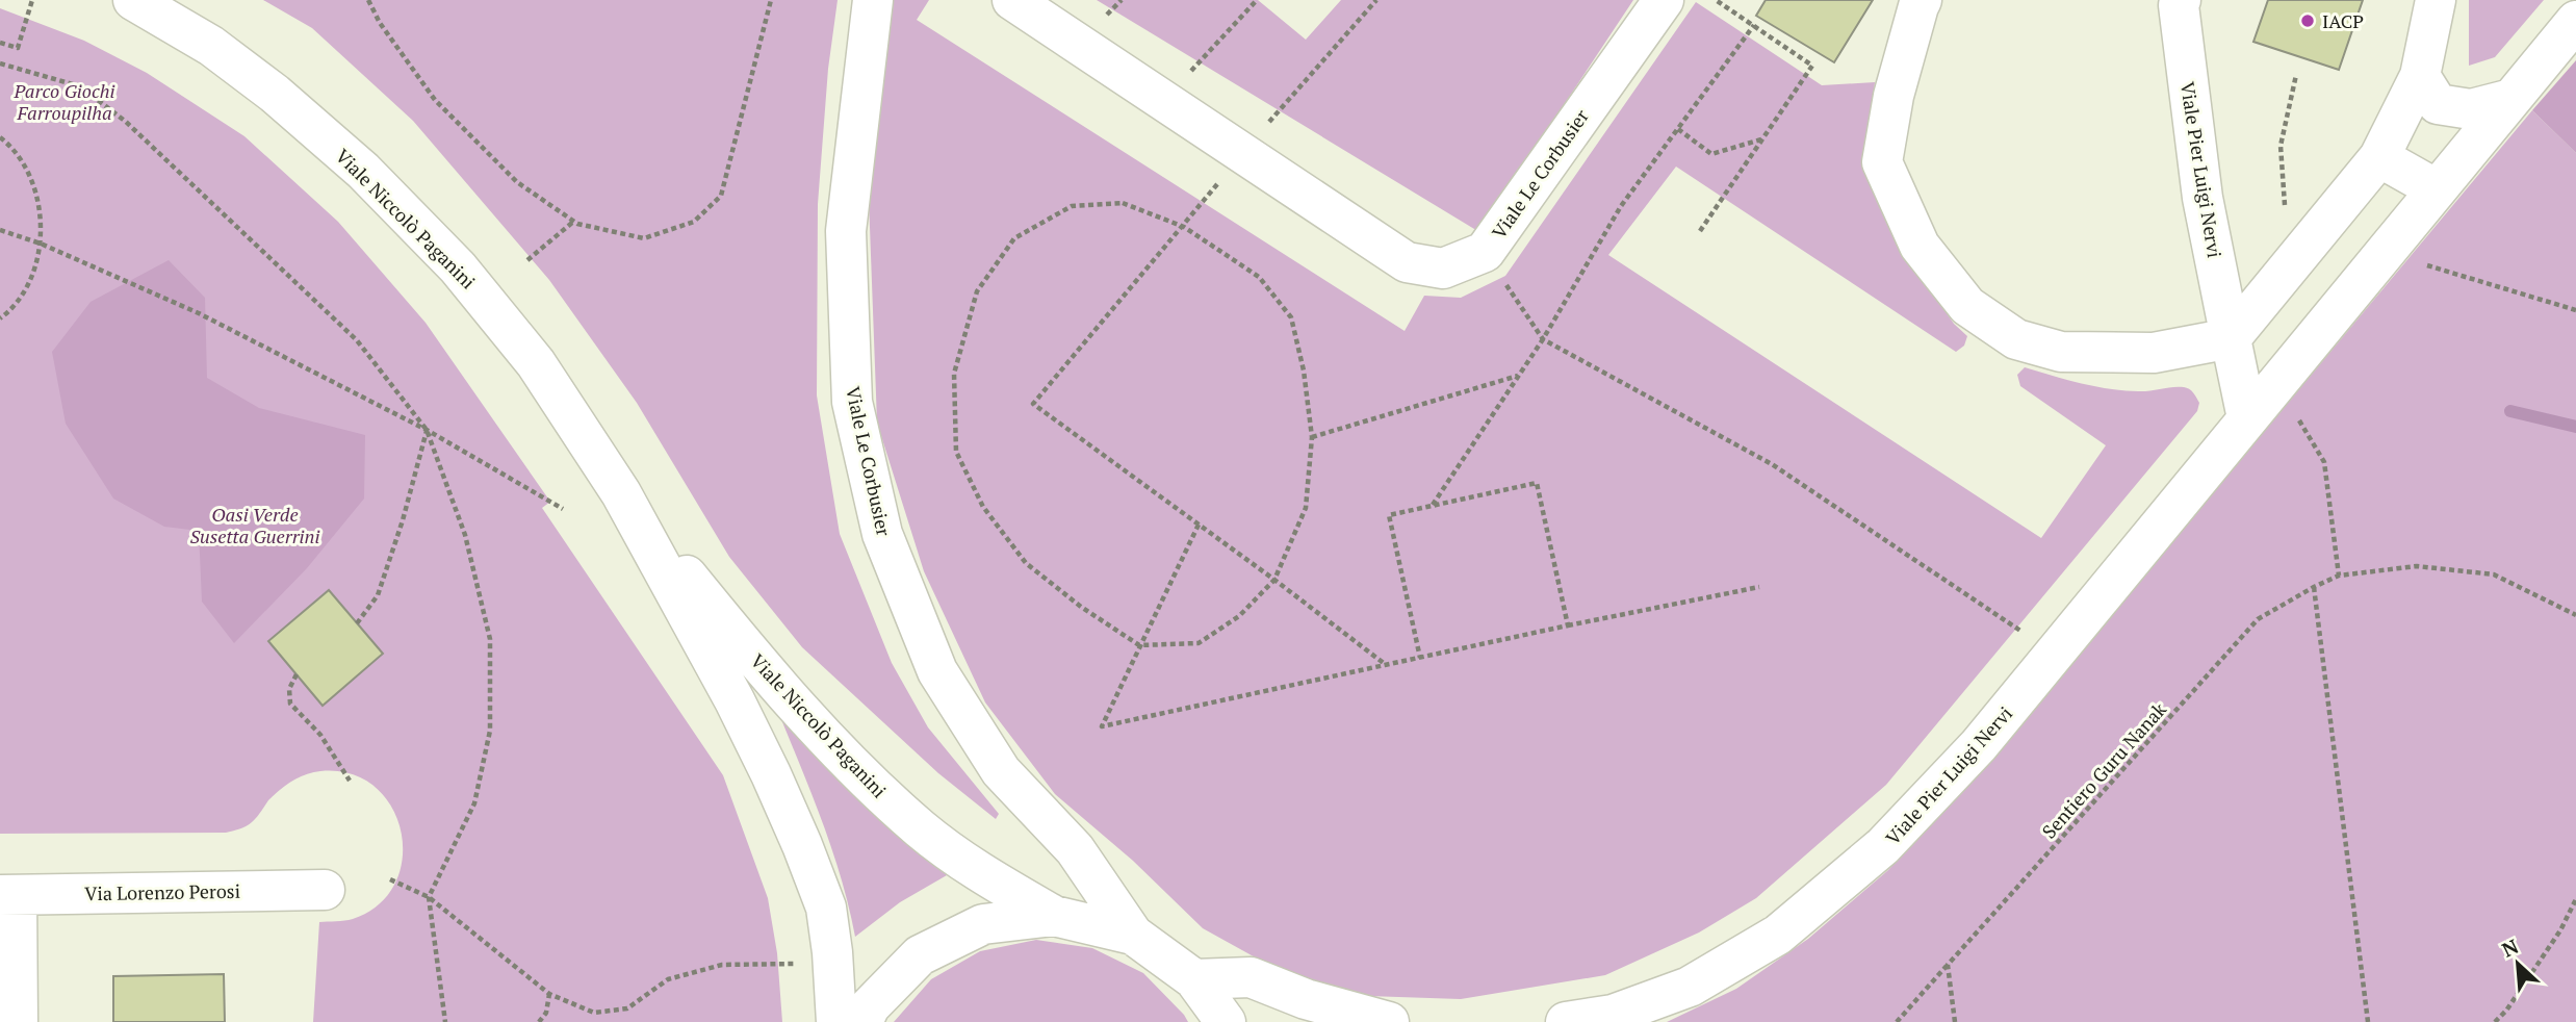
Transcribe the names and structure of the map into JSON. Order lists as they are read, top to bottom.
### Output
{
  "streets": {
    "street": [
      "Viale Pier Luigi Nervi",
      "Viale Le Corbusier",
      "Viale Niccolò Paganini",
      "Via Lorenzo Perosi"
    ],
    "path": ["Sentiero Guru Nanak"]
  },
  "parks": ["Parco Giochi Farroupilha", "Oasi Verde Susetta Guerrini"],
  "places": ["IACP"],
  "north": "top left"
}
